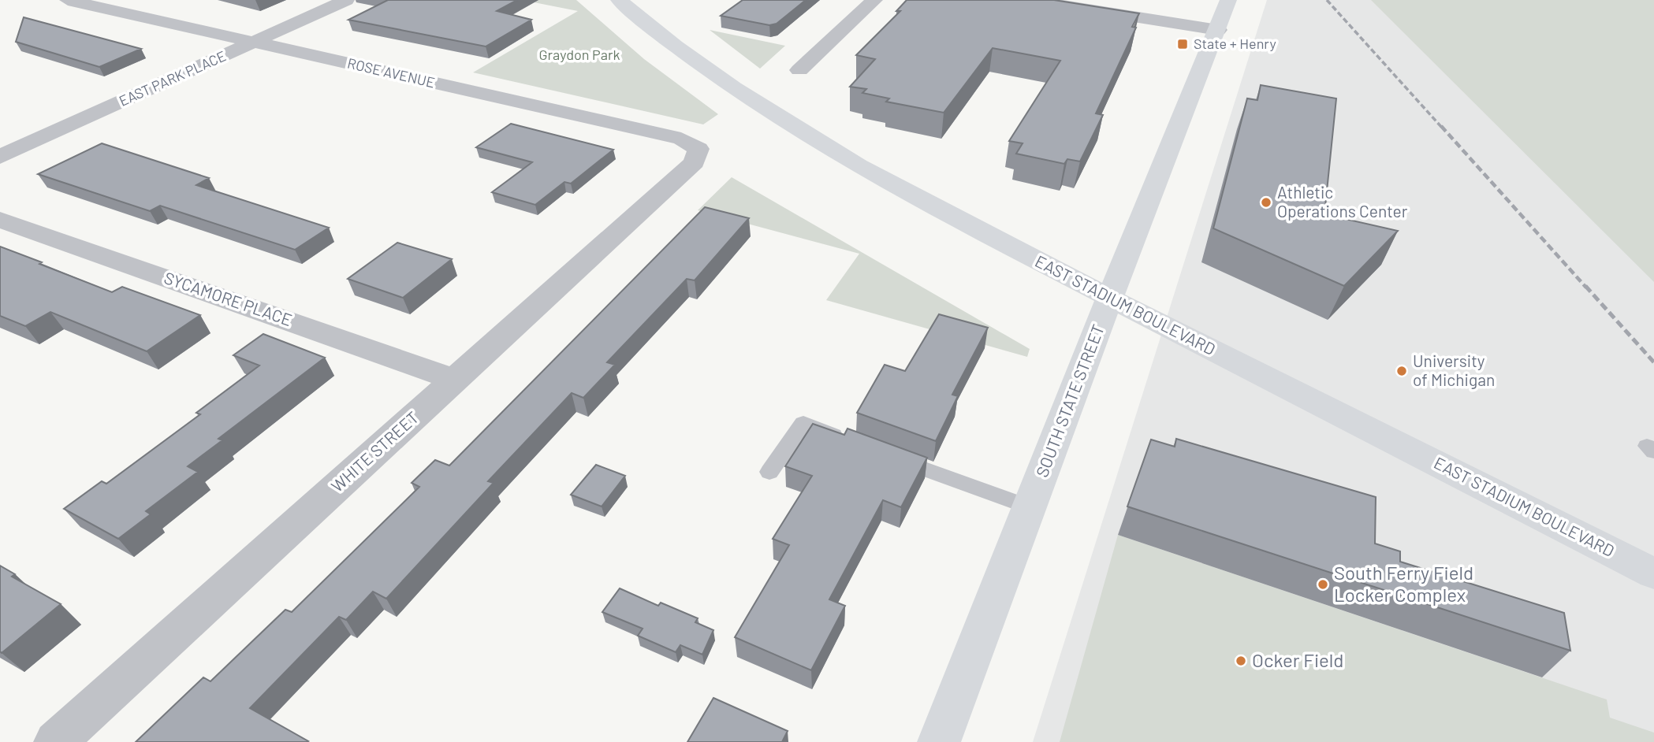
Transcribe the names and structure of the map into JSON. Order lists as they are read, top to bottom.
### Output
{
  "streets": {
    "main road": ["EAST STADIUM BOULEVARD", "SOUTH STATE STREET"],
    "street": [
      "ROSE AVENUE",
      "EAST PARK PLACE",
      "SYCAMORE PLACE",
      "WHITE STREET"
    ]
  },
  "crossings": [
    ["ROSE AVENUE", "EAST PARK PLACE"],
    ["ROSE AVENUE", "WHITE STREET"],
    ["SYCAMORE PLACE", "WHITE STREET"]
  ],
  "parks": ["Graydon Park"],
  "places": {
    "transit": ["State + Henry"],
    "other": [
      "Athletic Operations Center",
      "University of Michigan",
      "South Ferry Field Locker Complex",
      "Ocker Field"
    ]
  }
}
